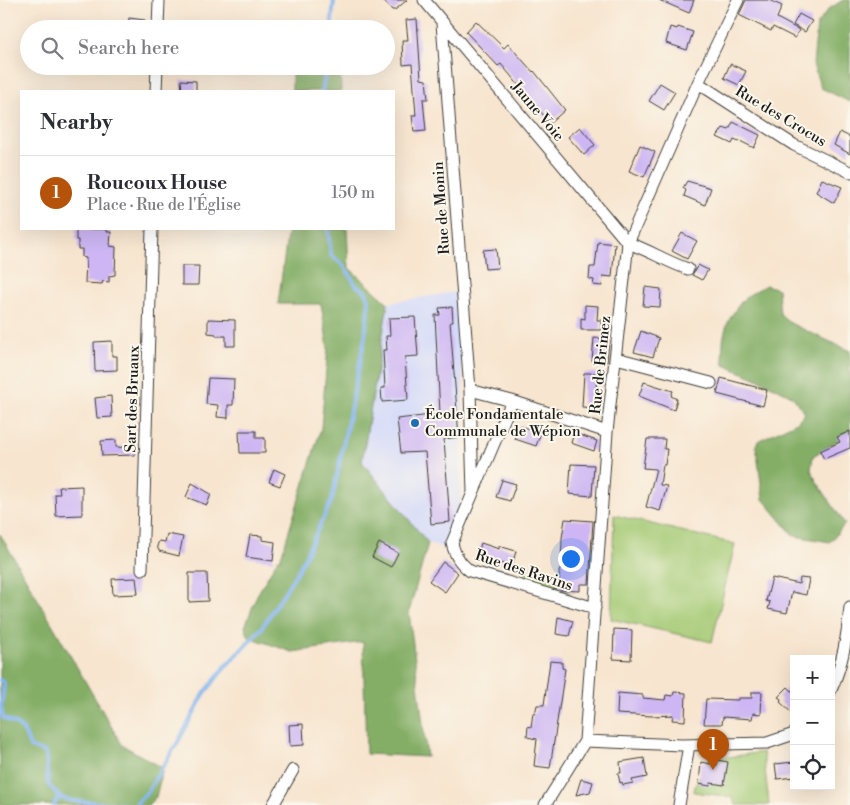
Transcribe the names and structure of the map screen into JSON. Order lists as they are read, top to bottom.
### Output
{
  "streets": {
    "street": [
      "Jaune Voie",
      "Rue des Crocus",
      "Rue de Monin",
      "Rue de Brimez",
      "Sart des Bruaux",
      "Rue des Ravins"
    ]
  },
  "crossings": [
    ["Jaune Voie", "Rue de Monin"],
    ["Jaune Voie", "Rue de Brimez"],
    ["Rue des Crocus", "Rue de Brimez"],
    ["Rue de Monin", "Rue des Ravins"],
    ["Rue de Brimez", "Rue des Ravins"]
  ],
  "places": ["École Fondamentale Communale de Wépion"],
  "page": {
    "search": "Search here",
    "heading": "Nearby",
    "list": [
      {
        "mark": "1",
        "name": "Roucoux House",
        "note": "Place · Rue de l'Église",
        "value": "150 m"
      }
    ],
    "map_buttons": ["+", "−"],
    "pins": "1"
  }
}
